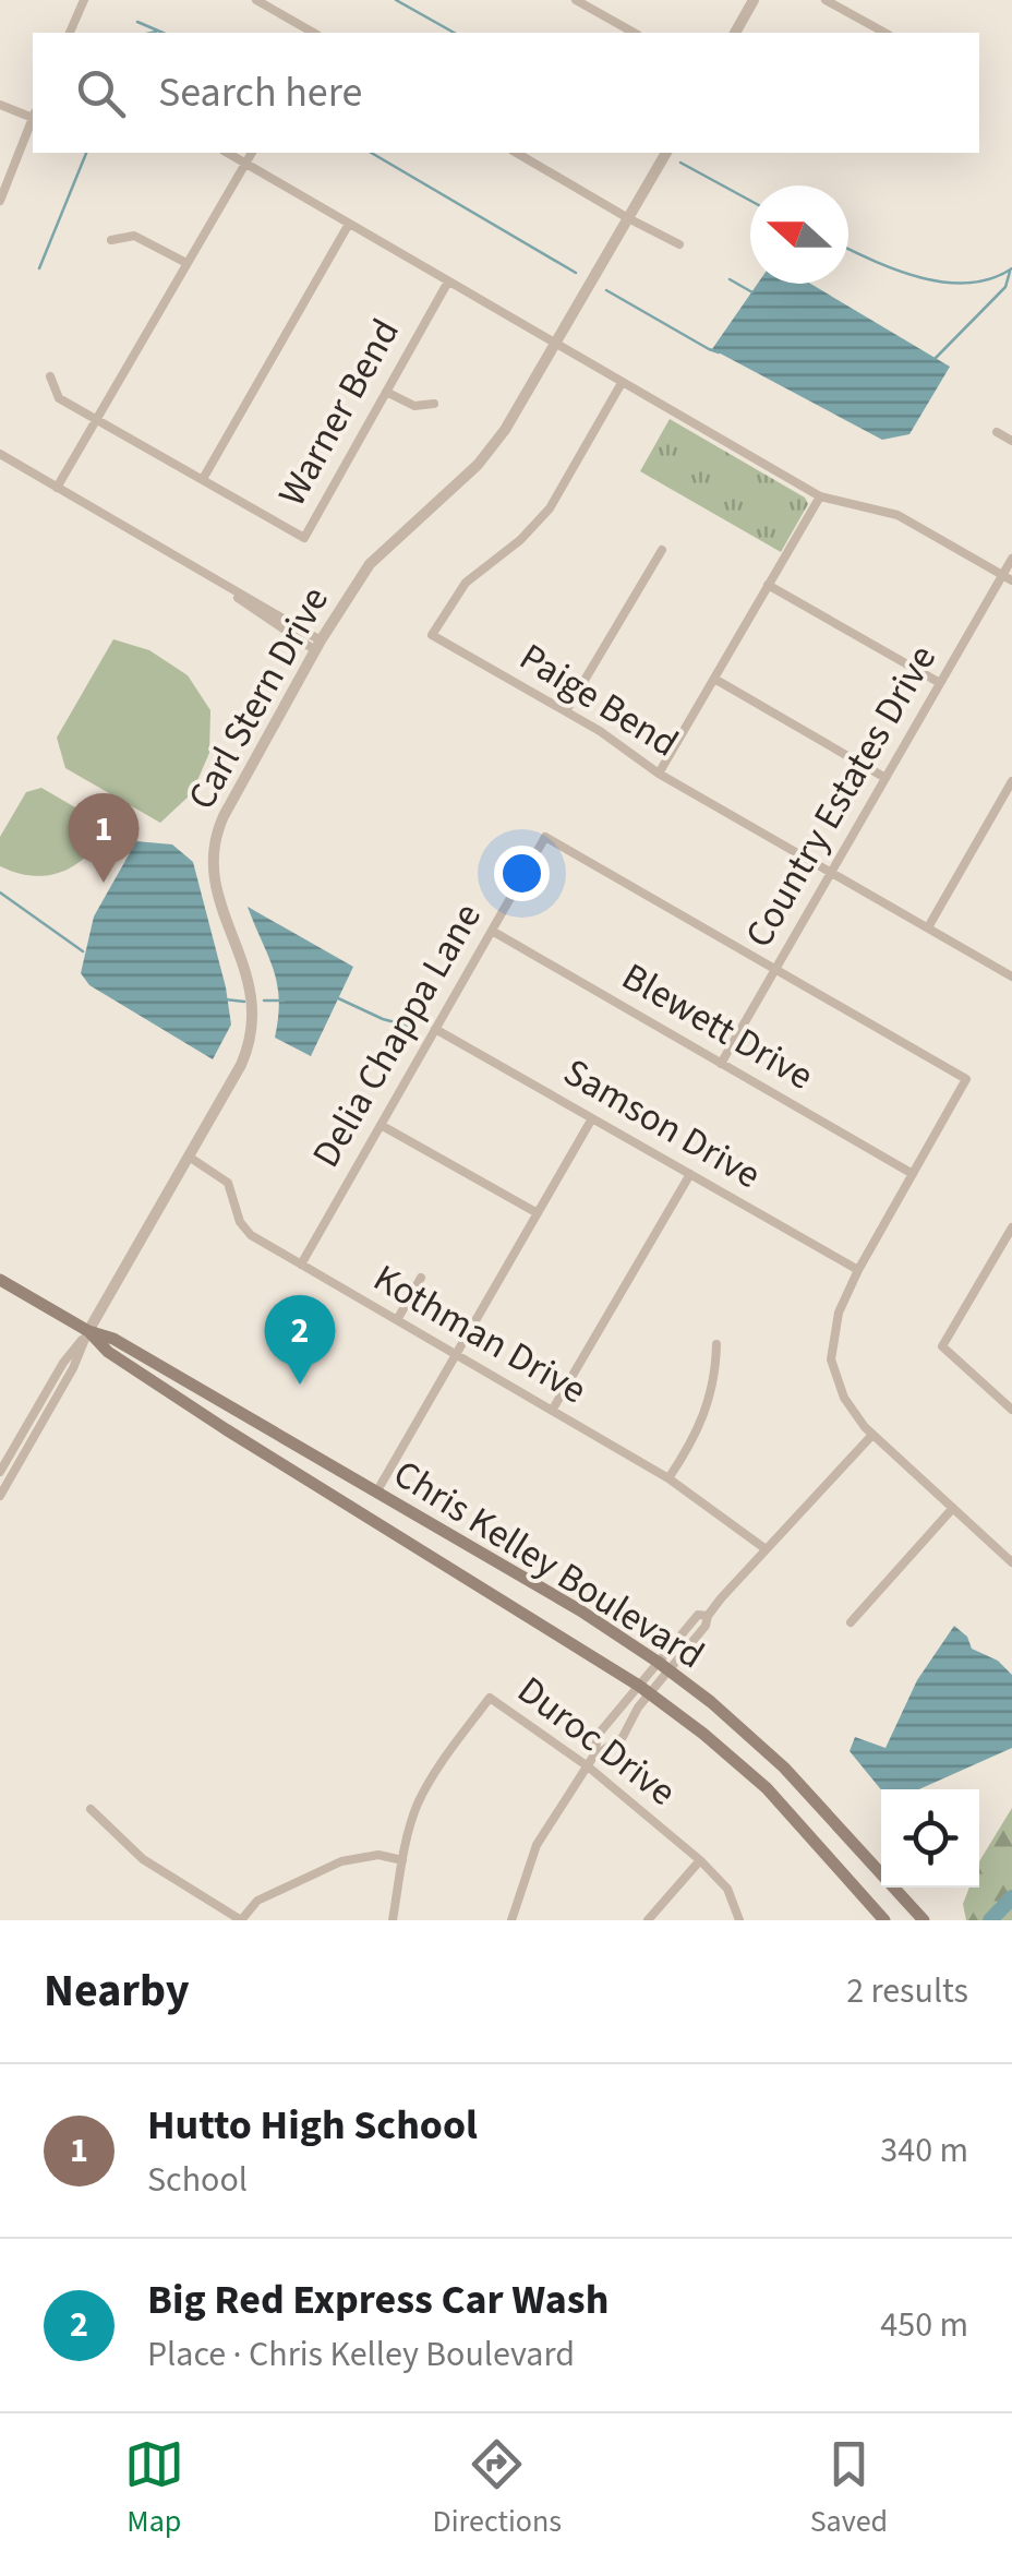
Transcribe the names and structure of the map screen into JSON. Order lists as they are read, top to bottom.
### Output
{
  "streets": {
    "main road": ["Chris Kelley Boulevard"],
    "street": [
      "Warner Bend",
      "Carl Stern Drive",
      "Paige Bend",
      "Country Estates Drive",
      "Blewett Drive",
      "Delia Chappa Lane",
      "Samson Drive",
      "Kothman Drive",
      "Duroc Drive"
    ]
  },
  "crossings": [
    ["Carl Stern Drive", "Kothman Drive"],
    ["Carl Stern Drive", "Chris Kelley Boulevard"],
    ["Paige Bend", "Country Estates Drive"],
    ["Country Estates Drive", "Blewett Drive"],
    ["Country Estates Drive", "Delia Chappa Lane"],
    ["Blewett Drive", "Delia Chappa Lane"],
    ["Delia Chappa Lane", "Samson Drive"],
    ["Delia Chappa Lane", "Kothman Drive"]
  ],
  "north": "left",
  "page": {
    "search": "Search here",
    "pins": ["1", "2"],
    "heading": ["Nearby", "2 results"],
    "list": [
      {
        "mark": "1",
        "name": "Hutto High School",
        "note": "School",
        "value": "340 m"
      },
      {
        "mark": "2",
        "name": "Big Red Express Car Wash",
        "note": "Place · Chris Kelley Boulevard",
        "value": "450 m"
      }
    ],
    "nav": ["Map", "Directions", "Saved"]
  }
}
